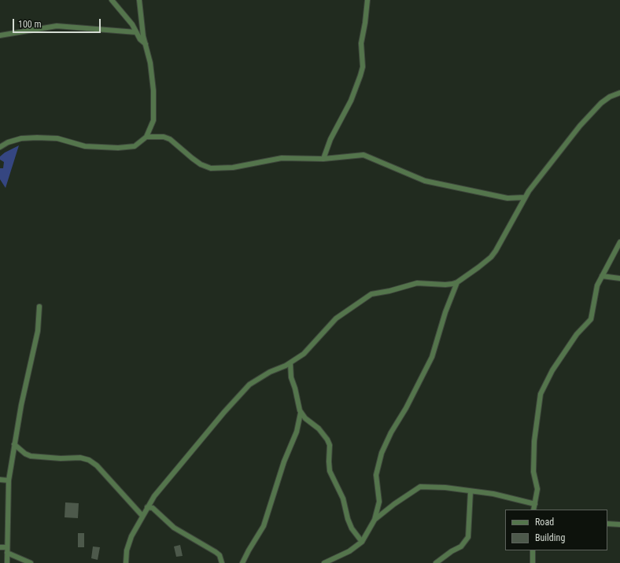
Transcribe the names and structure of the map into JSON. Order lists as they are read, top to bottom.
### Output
{
  "legend": ["Road", "Building"],
  "scale_bar": "100 m"
}
